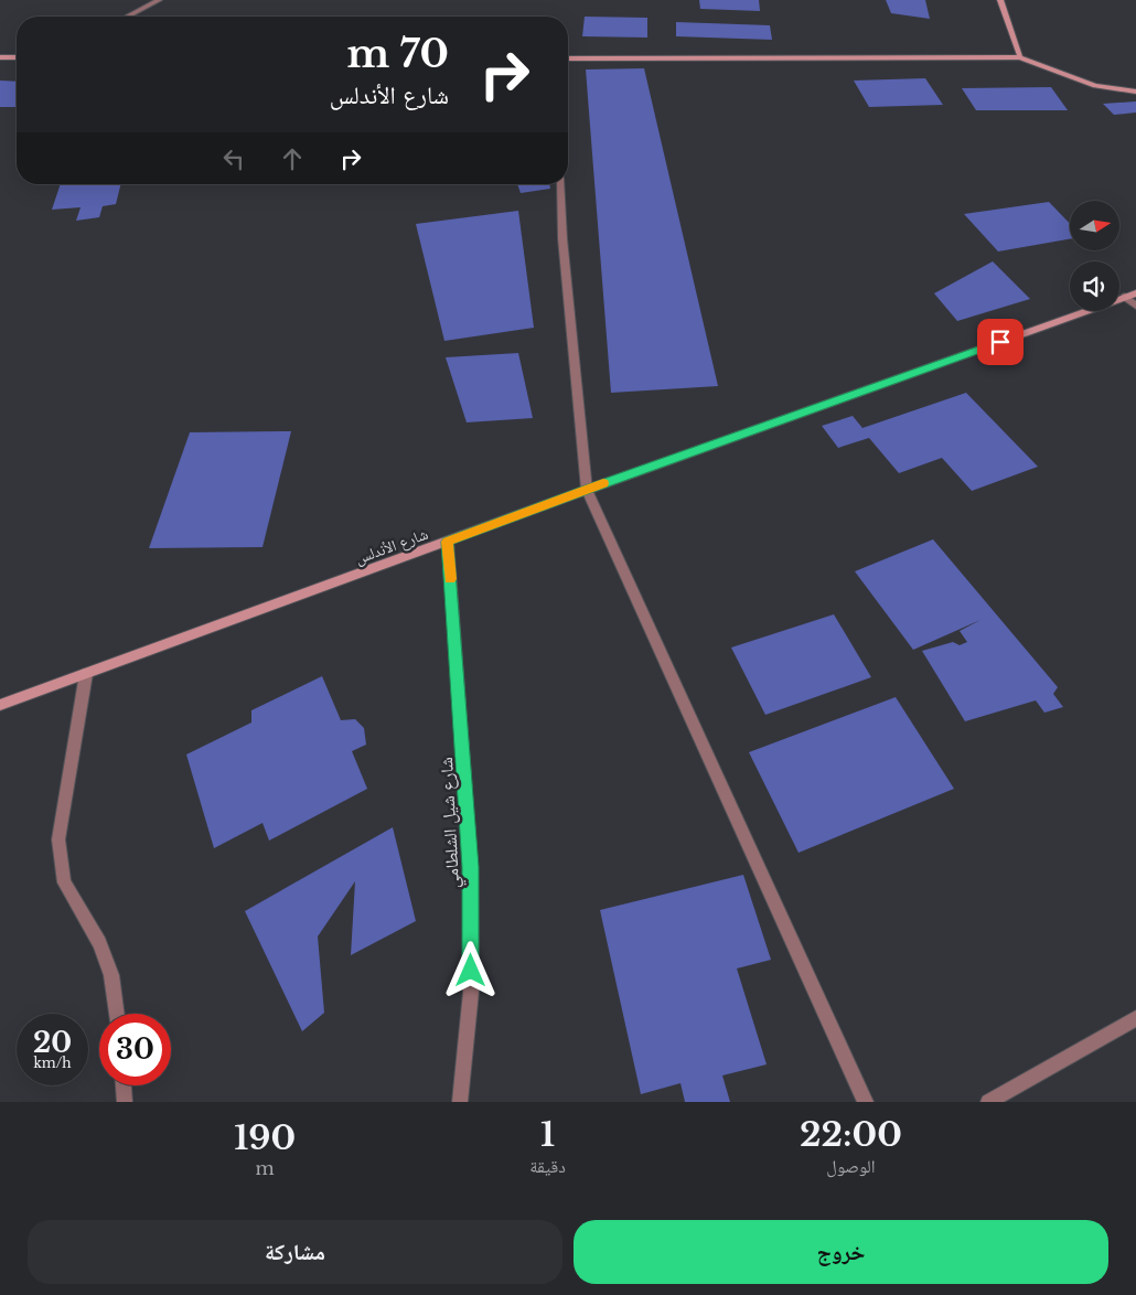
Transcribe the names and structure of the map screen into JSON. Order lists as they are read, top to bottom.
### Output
{
  "streets": {
    "main road": ["شارع الأندلس"],
    "street": ["شارع شيل الشلطامي"]
  },
  "crossings": [
    ["شارع الأندلس", "شارع شيل الشلطامي"]
  ],
  "north": "right",
  "page": {
    "turn": ["70 m", "شارع الأندلس"],
    "speed": "20 km/h",
    "limit": "30",
    "eta": [
      "22:00",
      "الوصول",
      "1",
      "دقيقة",
      "190",
      "m"
    ],
    "buttons": ["خروج", "مشاركة"]
  }
}
